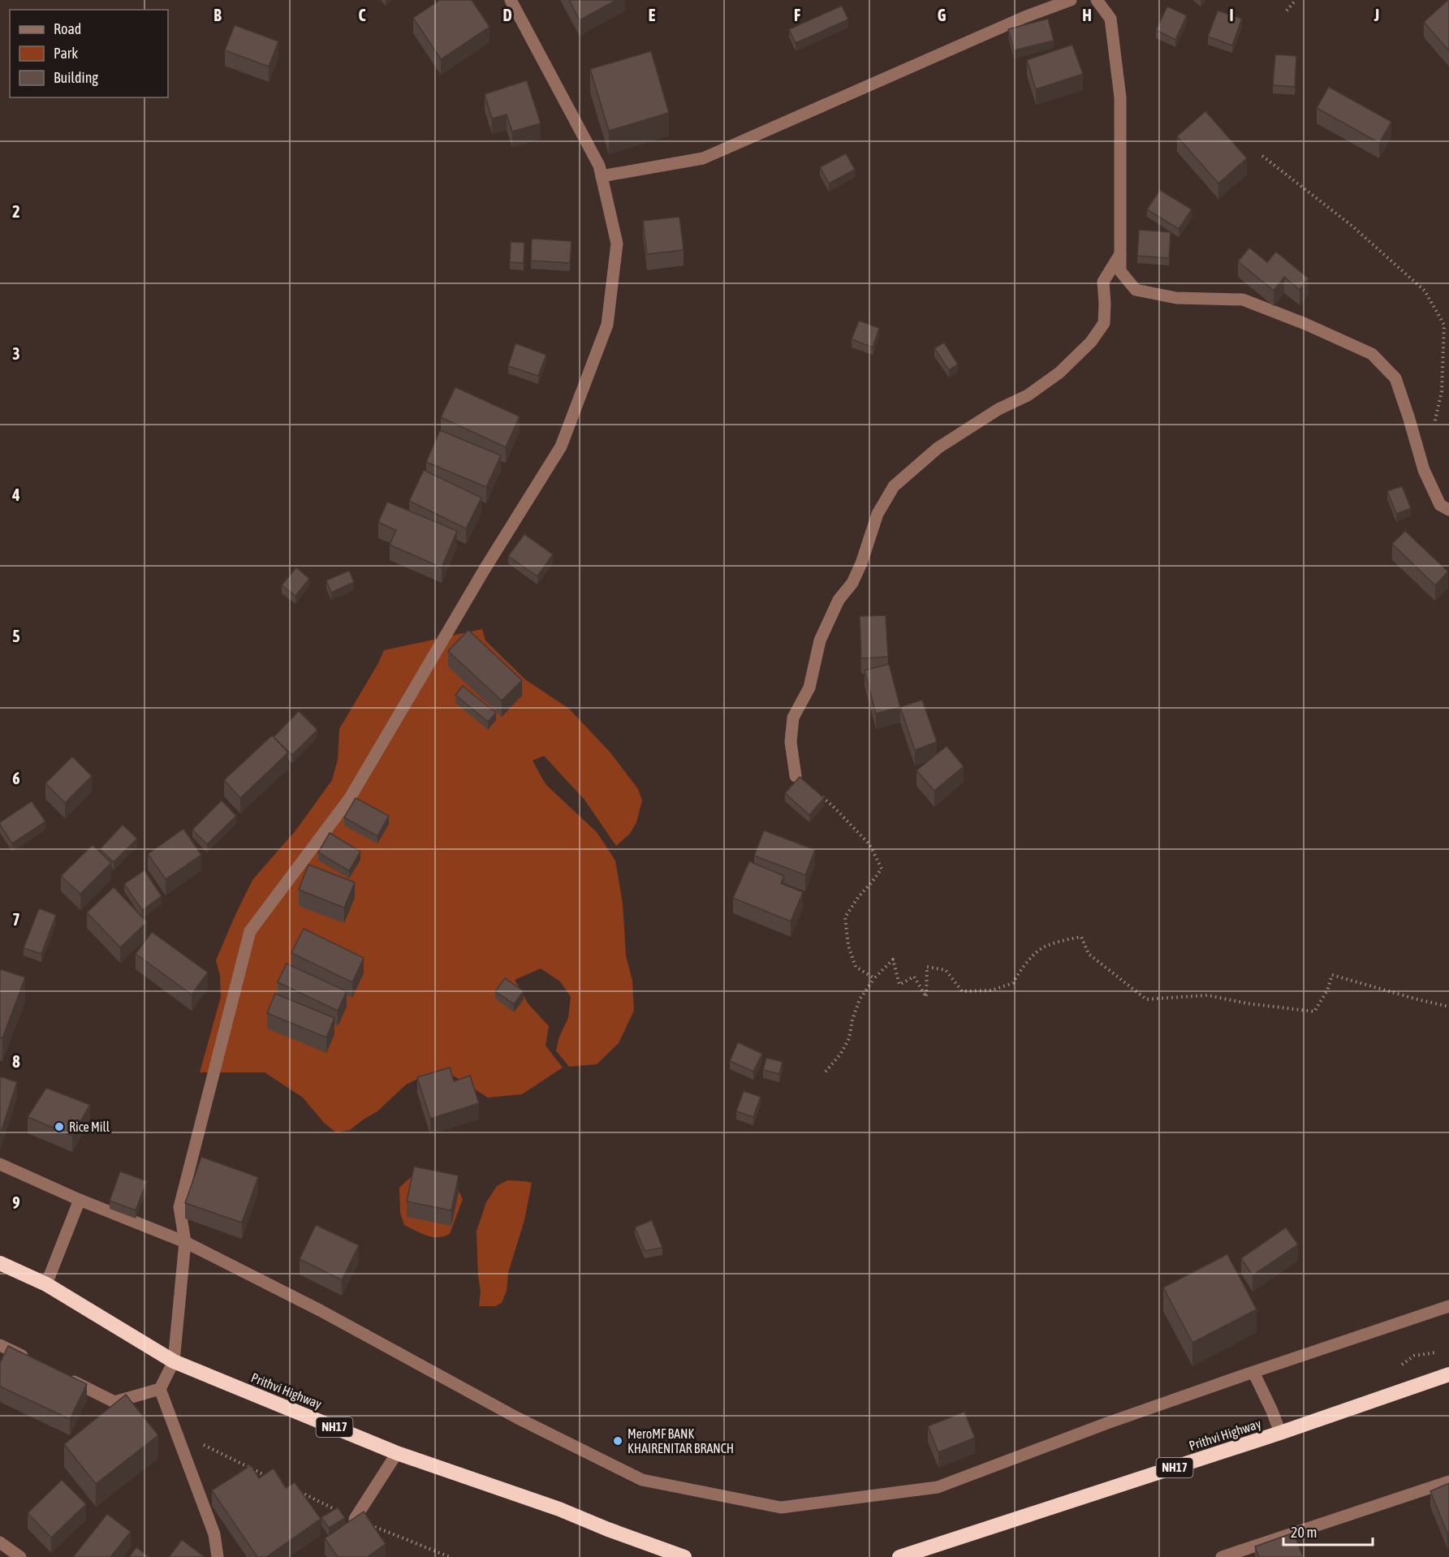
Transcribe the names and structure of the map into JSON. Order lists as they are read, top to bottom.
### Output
{
  "streets": {
    "highway": ["Prithvi Highway", "NH17"]
  },
  "places": ["Rice Mill", "MeroMF BANK KHAIRENITAR BRANCH"],
  "legend": ["Road", "Park", "Building"],
  "scale_bar": "20 m",
  "grid": {
    "columns": [
      "B",
      "C",
      "D",
      "E",
      "F",
      "G",
      "H",
      "I",
      "J"
    ],
    "rows": [
      "2",
      "3",
      "4",
      "5",
      "6",
      "7",
      "8",
      "9"
    ]
  }
}
